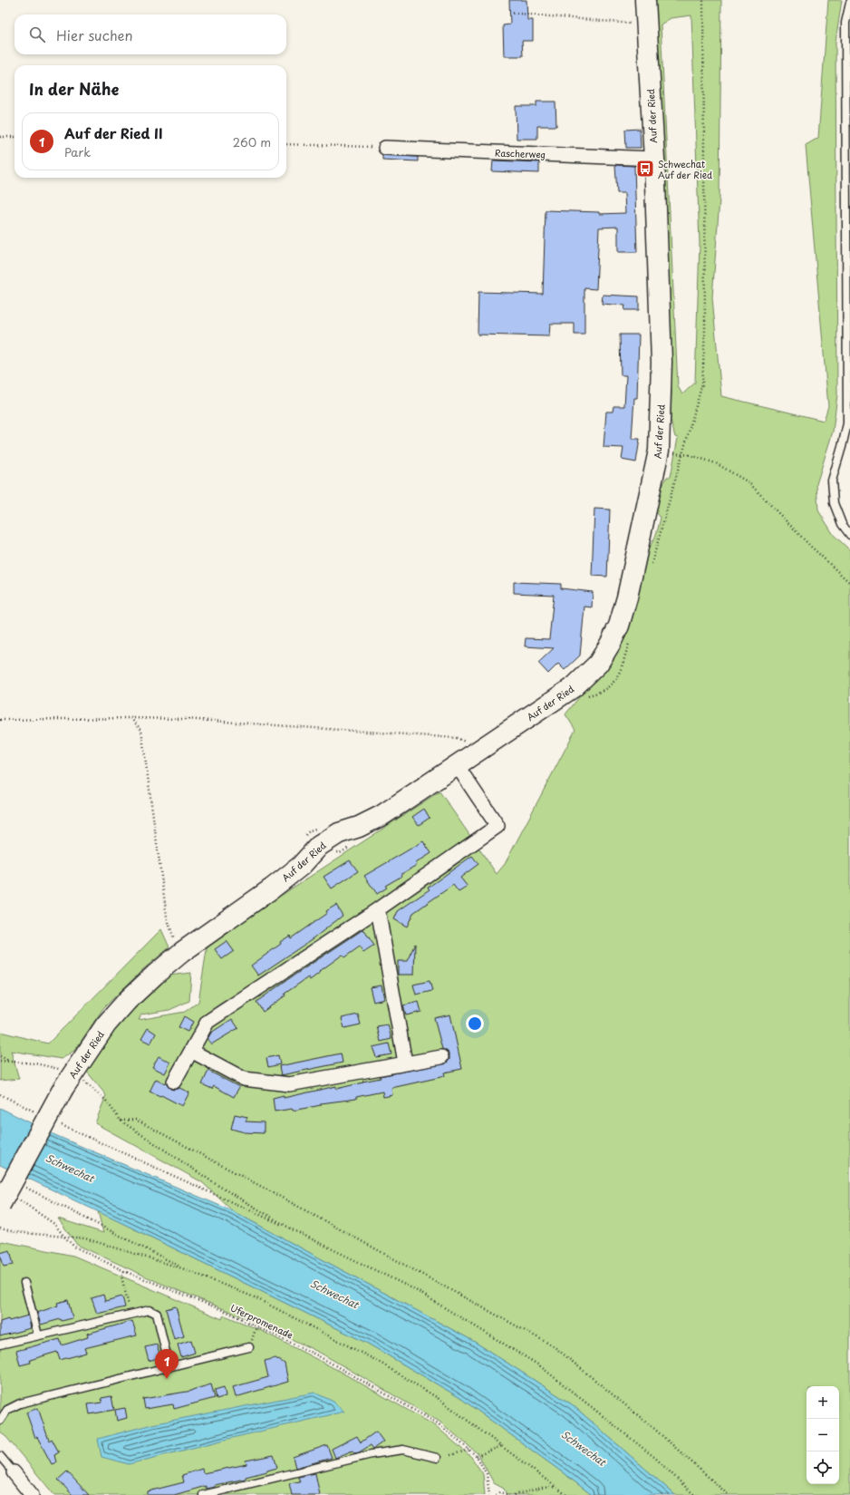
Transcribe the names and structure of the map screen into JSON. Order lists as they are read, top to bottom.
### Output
{
  "streets": {
    "main road": ["Auf der Ried"],
    "street": ["Rascherweg"],
    "path": ["Uferpromenade"]
  },
  "crossings": [
    ["Auf der Ried", "Rascherweg"],
    ["Auf der Ried", "Uferpromenade"]
  ],
  "water": ["Schwechat"],
  "places": {
    "bus stop": ["Schwechat Auf der Ried"]
  },
  "page": {
    "search": "Hier suchen",
    "heading": "In der Nähe",
    "list": [
      {
        "mark": "1",
        "name": "Auf der Ried II",
        "note": "Park",
        "value": "260 m"
      }
    ],
    "pins": "1",
    "map_buttons": ["+", "−"]
  }
}
